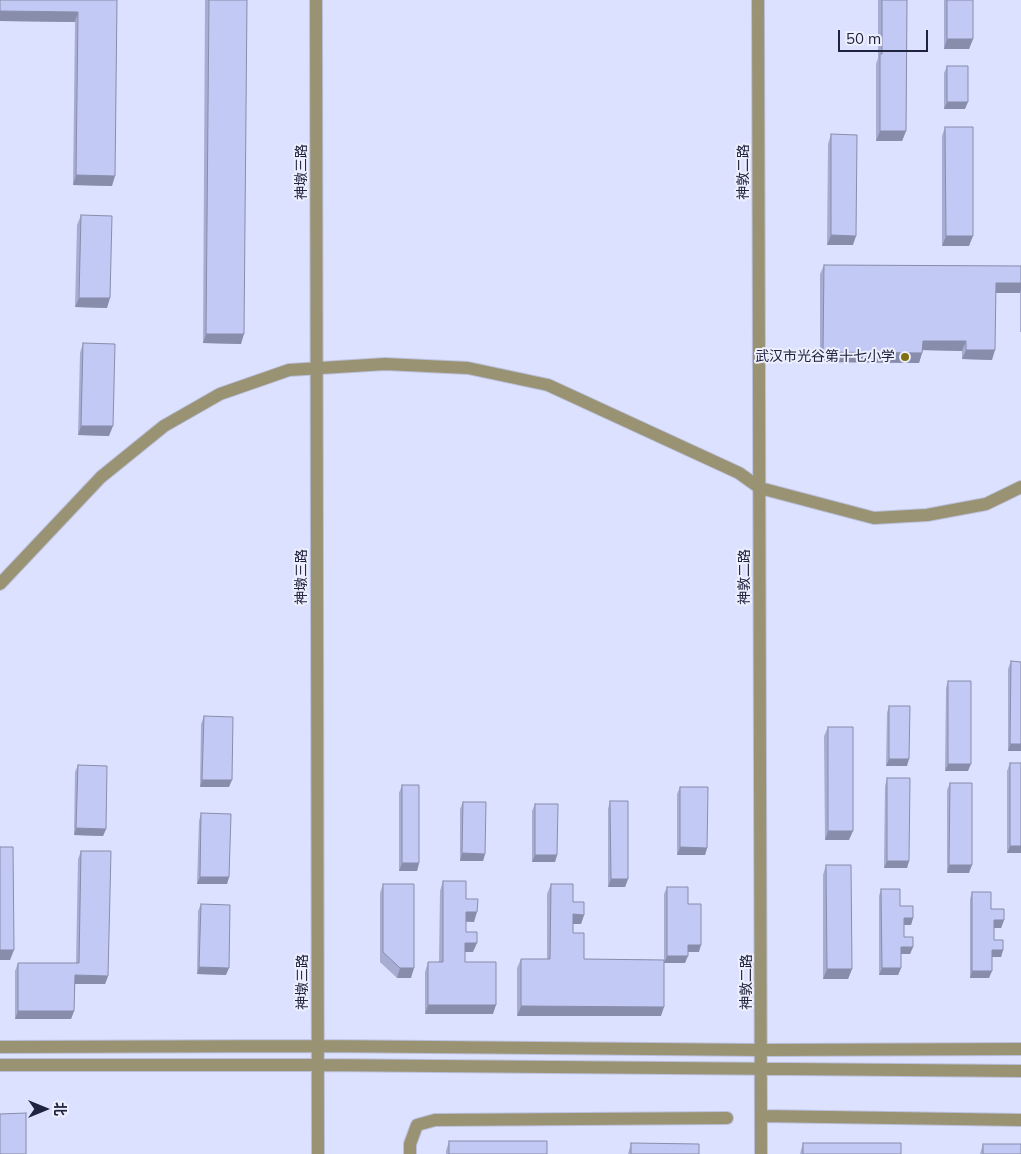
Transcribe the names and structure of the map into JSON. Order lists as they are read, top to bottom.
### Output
{
  "streets": {
    "street": ["神墩三路", "神敦二路"]
  },
  "places": ["武汉市光谷第十七小学"],
  "scale_bar": "50 m",
  "north": "right"
}
